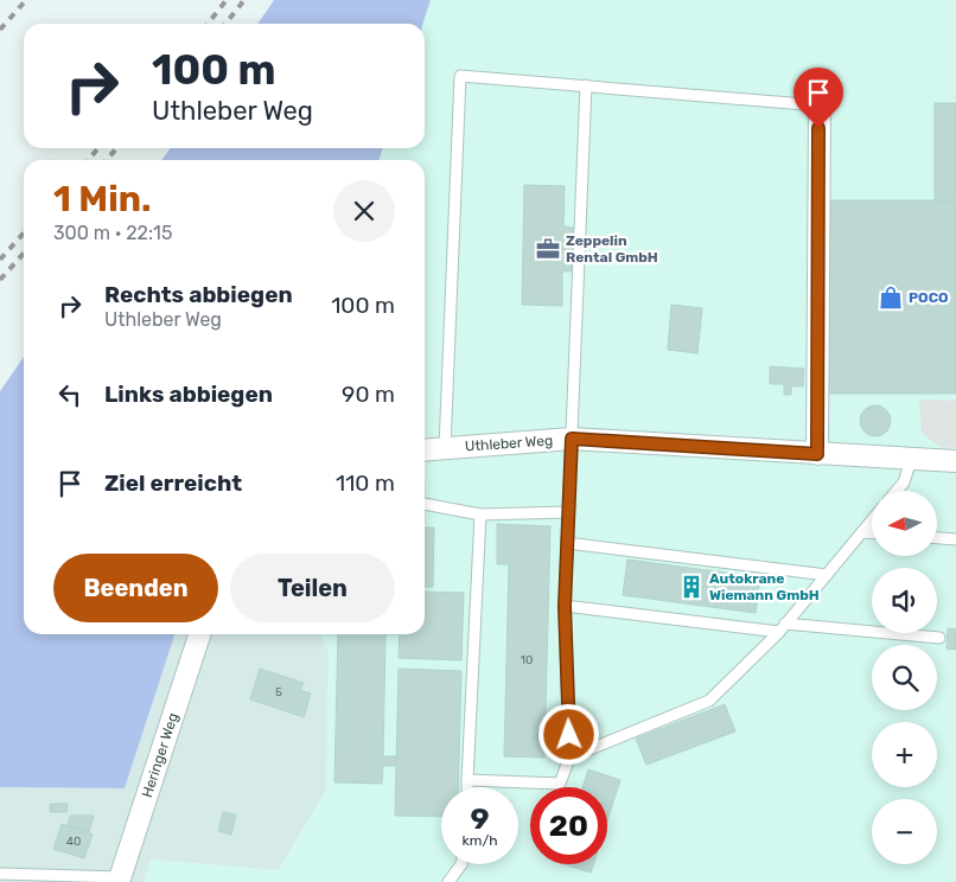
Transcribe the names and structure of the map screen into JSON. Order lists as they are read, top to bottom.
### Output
{
  "streets": {
    "street": ["Uthleber Weg", "Heringer Weg"]
  },
  "places": {
    "office": ["Zeppelin Rental GmbH"],
    "shop": ["POCO"],
    "building": ["Autokrane Wiemann GmbH"]
  },
  "house_numbers": ["10", "5", "40"],
  "north": "left",
  "page": {
    "turn": ["100 m", "Uthleber Weg"],
    "heading": ["1 Min.", "300 m · 22:15"],
    "list": [
      {
        "name": "Rechts abbiegen",
        "note": "Uthleber Weg",
        "value": "100 m"
      },
      {
        "name": "Links abbiegen",
        "value": "90 m"
      },
      {
        "name": "Ziel erreicht",
        "value": "110 m"
      }
    ],
    "map_buttons": ["+", "−"],
    "buttons": ["Beenden", "Teilen"],
    "speed": "9 km/h",
    "limit": "20"
  }
}
